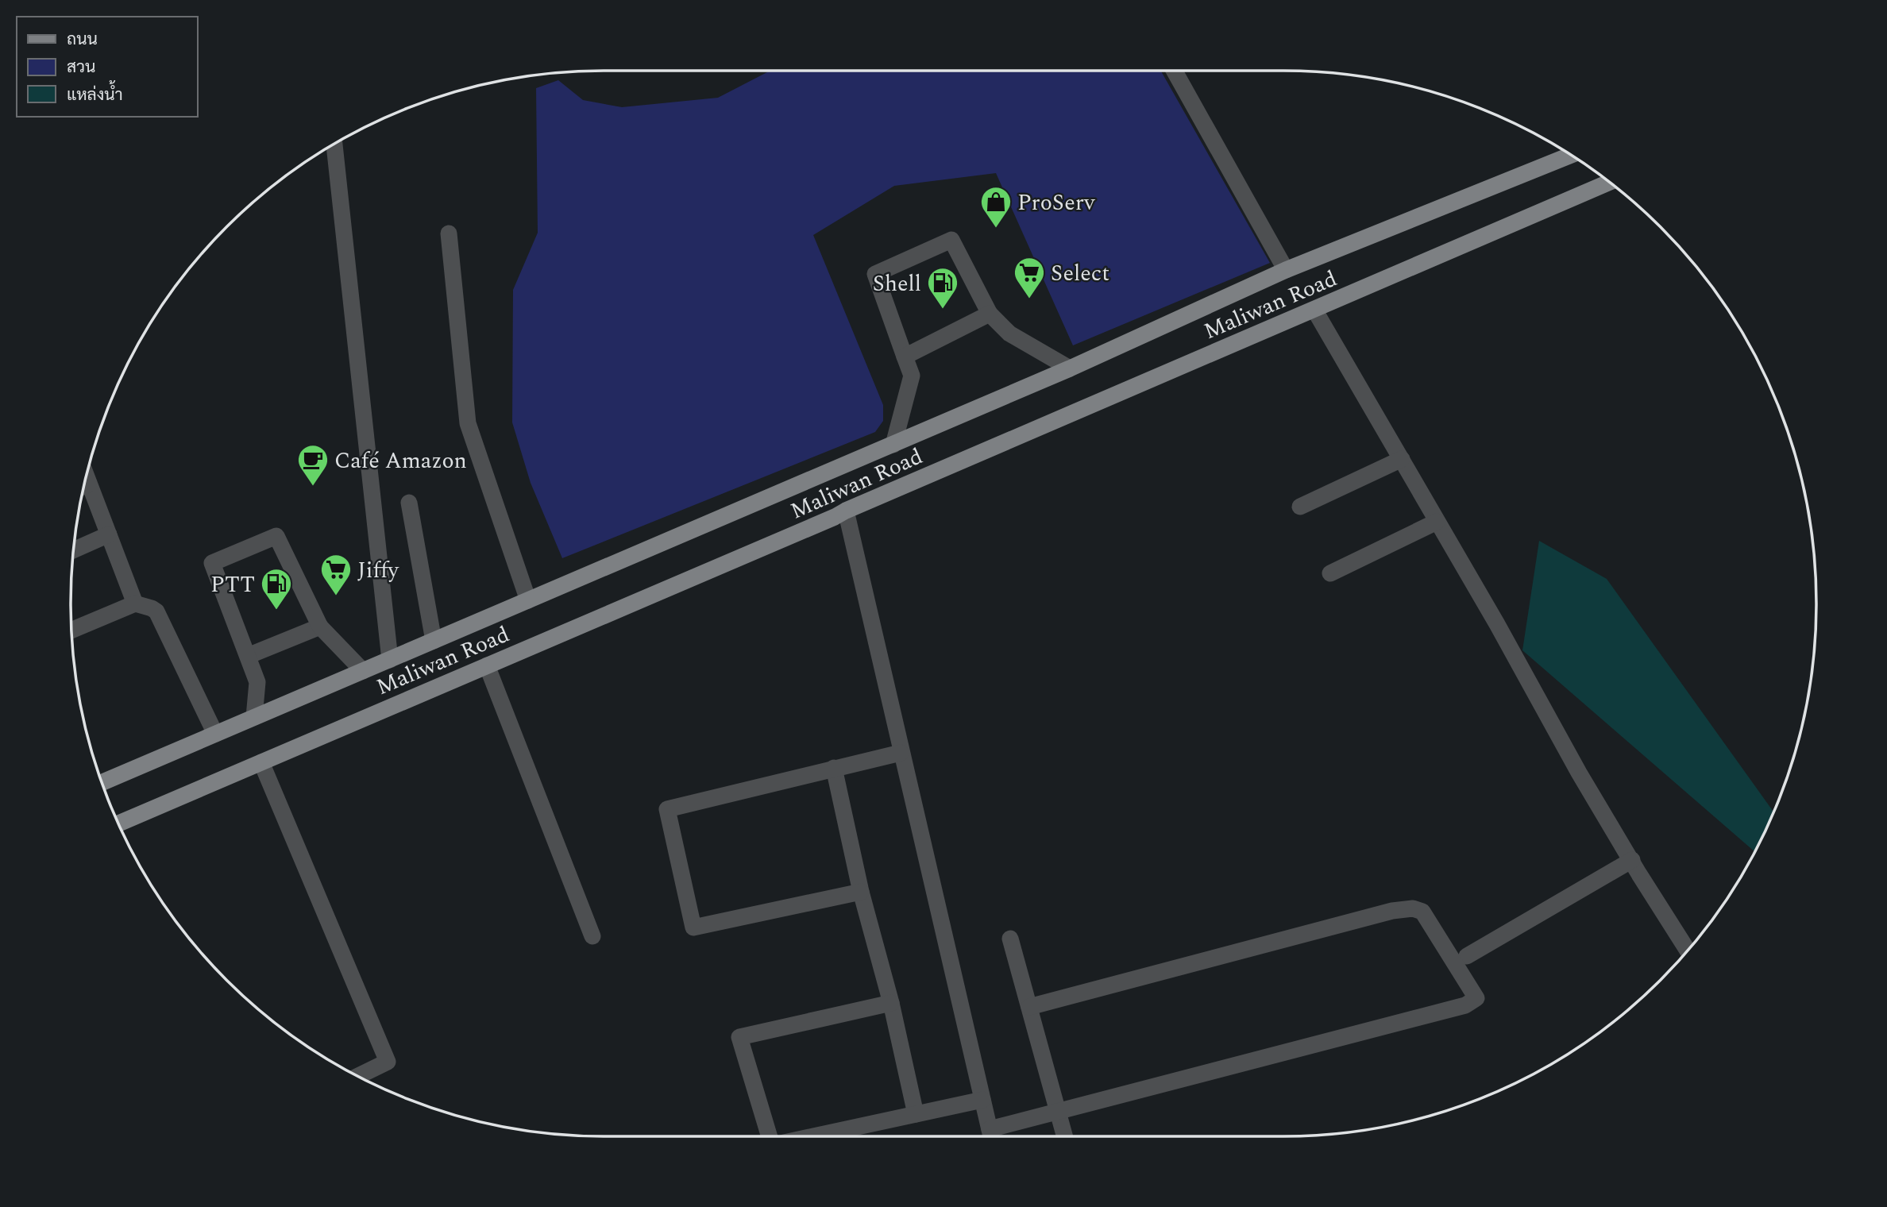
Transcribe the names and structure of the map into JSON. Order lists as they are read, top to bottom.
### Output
{
  "streets": {
    "main road": ["Maliwan Road"]
  },
  "places": {
    "shop": ["ProServ"],
    "supermarket": ["Select", "Jiffy"],
    "fuel station": ["Shell", "PTT"],
    "cafe": ["Café Amazon"]
  },
  "legend": ["ถนน", "สวน", "แหล่งน้ำ"]
}
